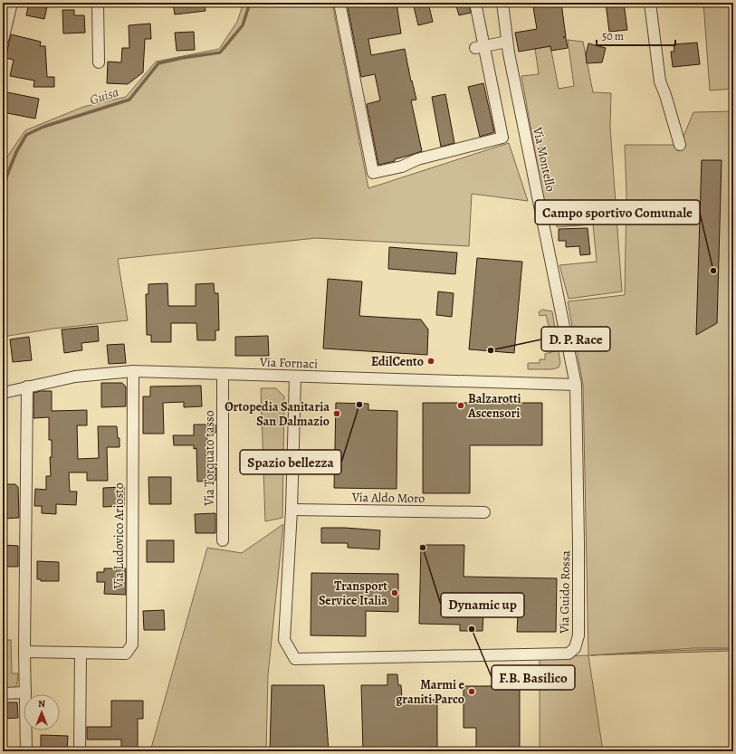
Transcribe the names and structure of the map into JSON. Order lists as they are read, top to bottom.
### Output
{
  "streets": {
    "street": [
      "Via Montello",
      "Via Fornaci",
      "Via Torquato tasso",
      "Via Aldo Moro",
      "Via Ludovico Ariosto",
      "Via Guido Rossa"
    ]
  },
  "crossings": [
    ["Via Montello", "Via Fornaci"],
    ["Via Montello", "Via Guido Rossa"],
    ["Via Fornaci", "Via Torquato tasso"],
    ["Via Fornaci", "Via Ludovico Ariosto"],
    ["Via Fornaci", "Via Guido Rossa"],
    ["Via Aldo Moro", "Via Guido Rossa"]
  ],
  "water": ["Guisa"],
  "places": [
    "Campo sportivo Comunale",
    "D. P. Race",
    "EdilCento",
    "Spazio bellezza",
    "Balzarotti Ascensori",
    "Ortopedia Sanitaria San Dalmazio",
    "Dynamic up",
    "Transport Service Italia",
    "F.B. Basilico",
    "Marmi e graniti Parco"
  ],
  "scale_bar": "50 m",
  "north": "top"
}
